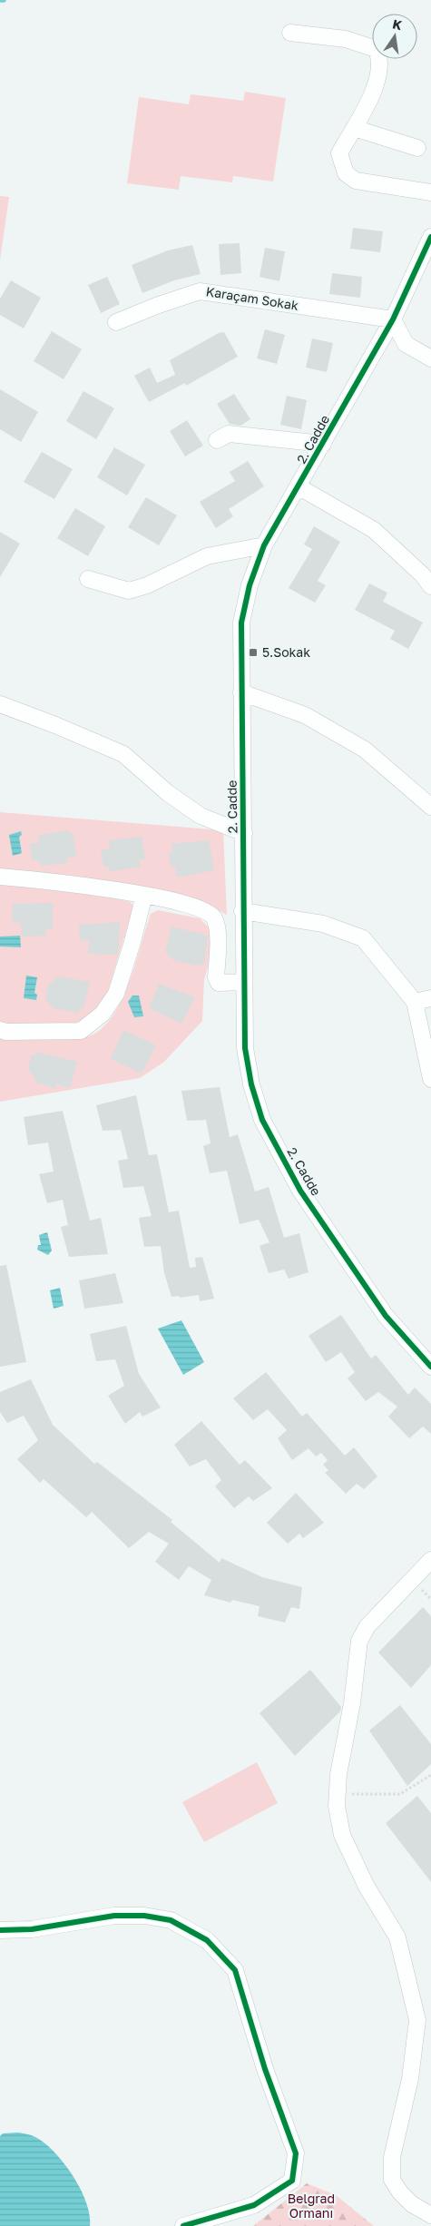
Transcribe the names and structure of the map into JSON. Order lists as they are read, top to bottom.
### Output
{
  "streets": {
    "street": ["Karaçam Sokak", "2. Cadde"]
  },
  "crossings": [
    ["Karaçam Sokak", "2. Cadde"]
  ],
  "parks": ["Belgrad Ormanı"],
  "places": {
    "transit": ["5.Sokak"]
  },
  "north": "top"
}
